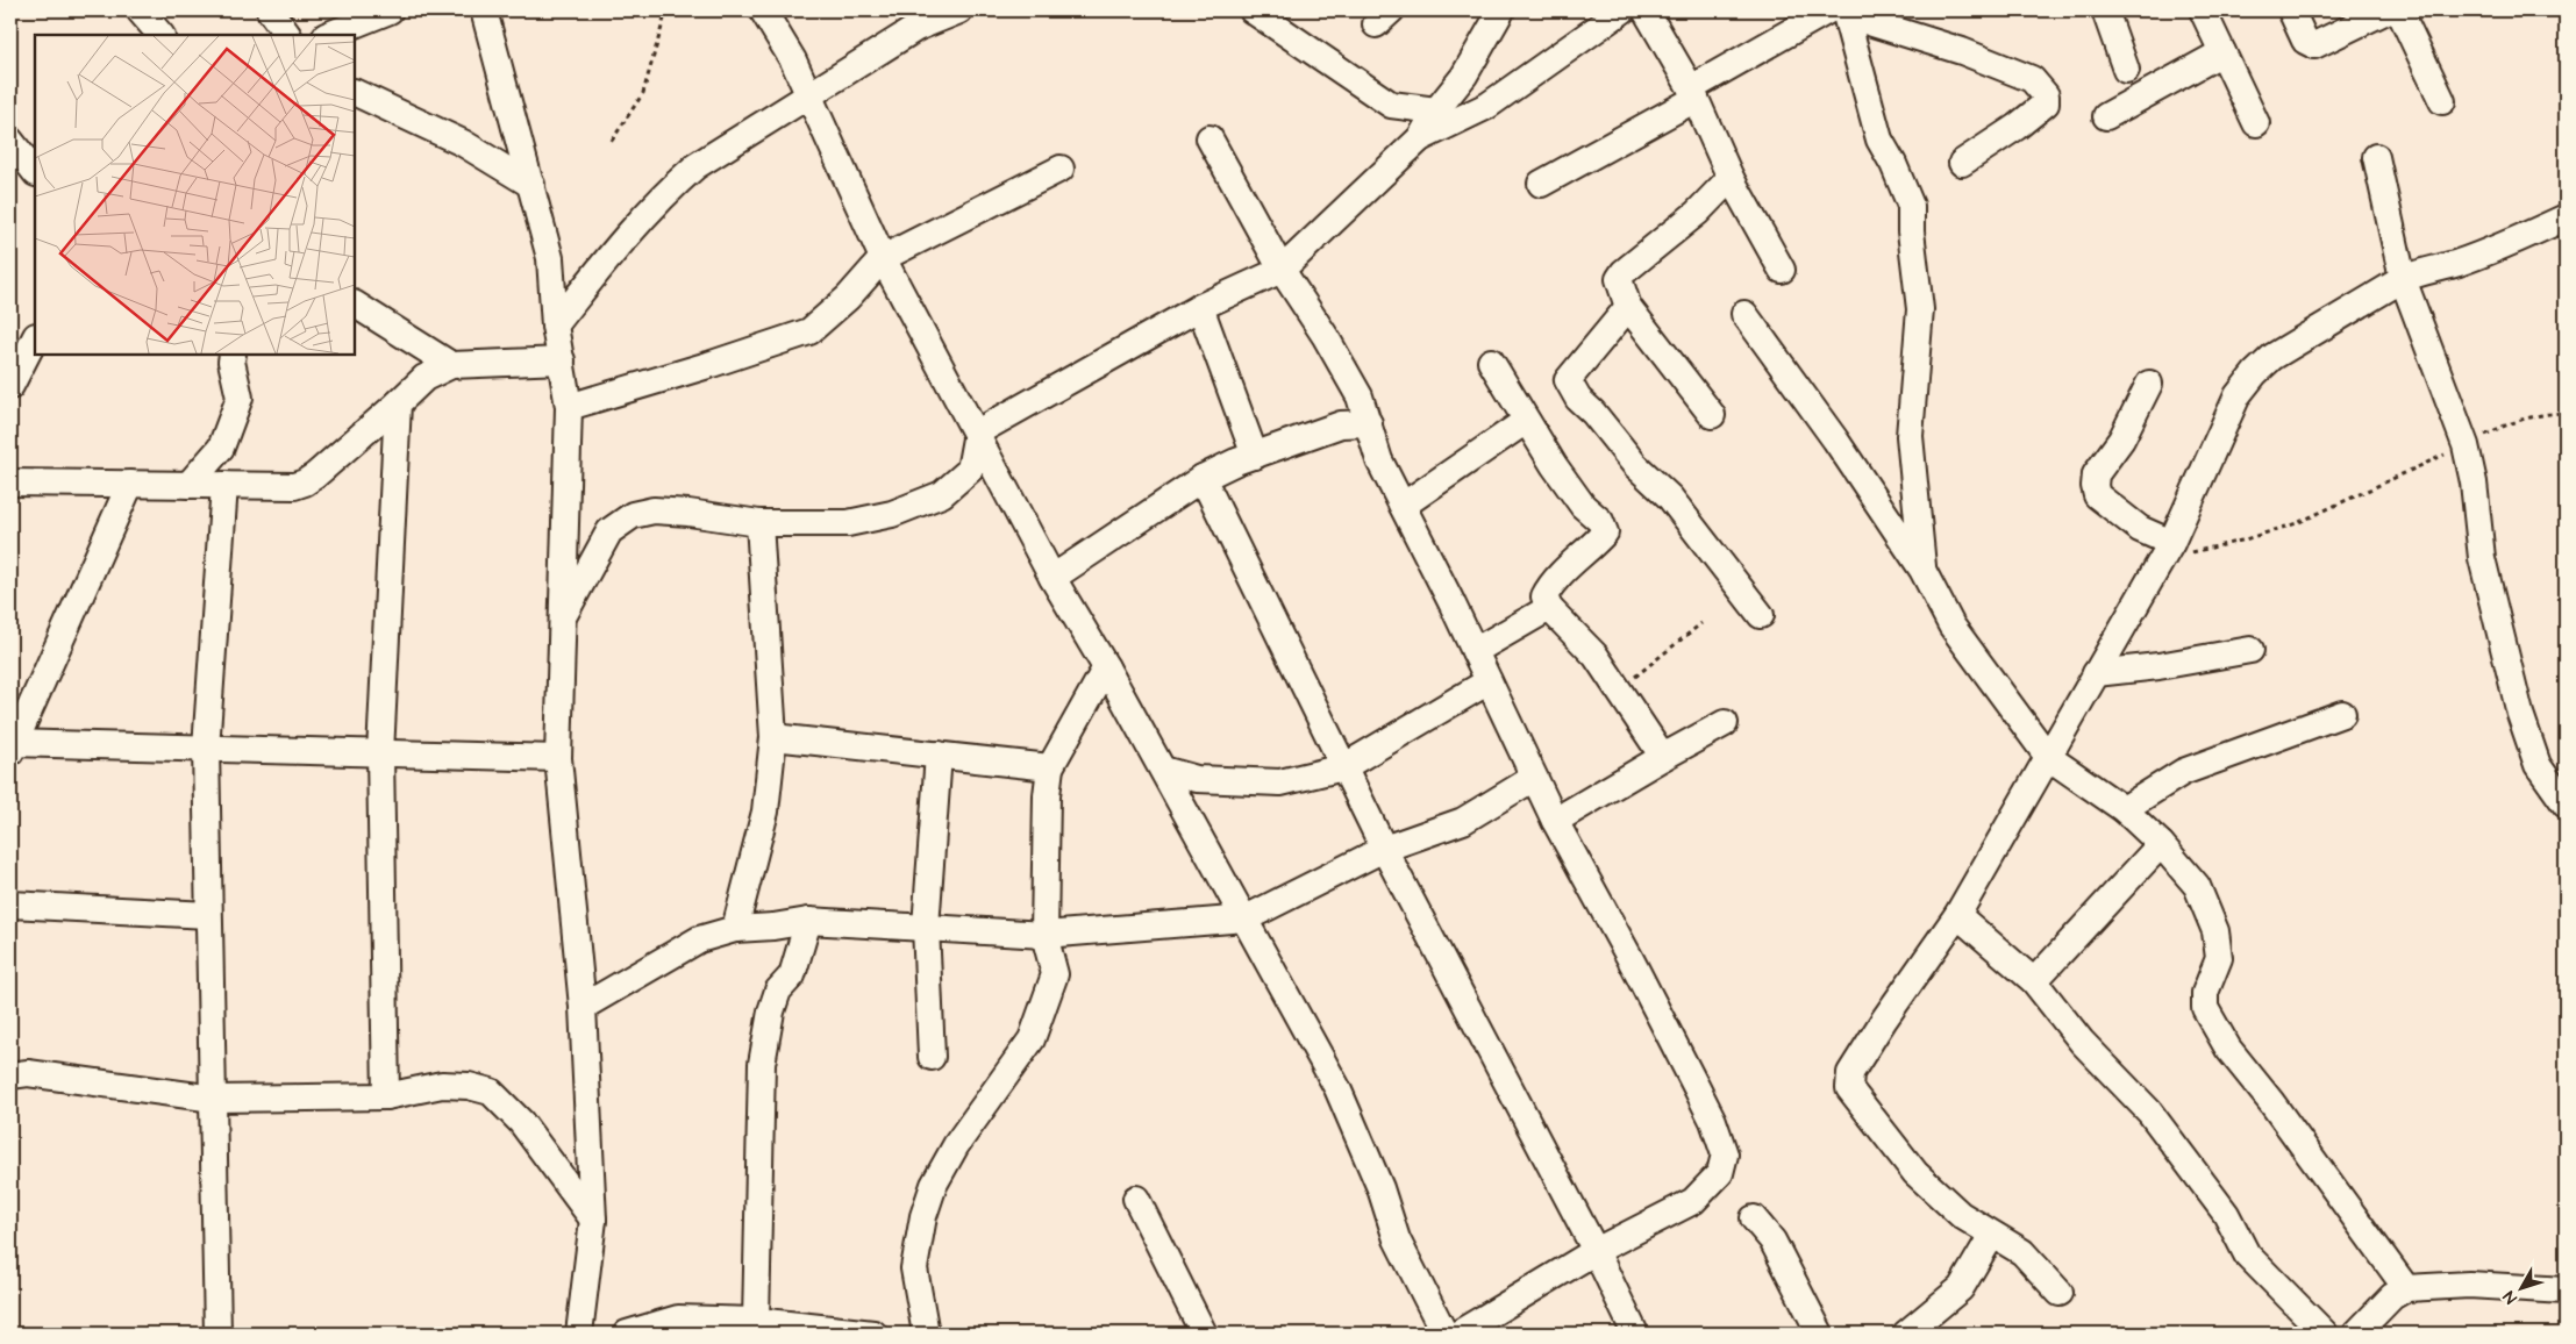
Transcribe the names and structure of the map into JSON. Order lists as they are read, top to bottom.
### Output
{
  "north": "bottom left"
}
